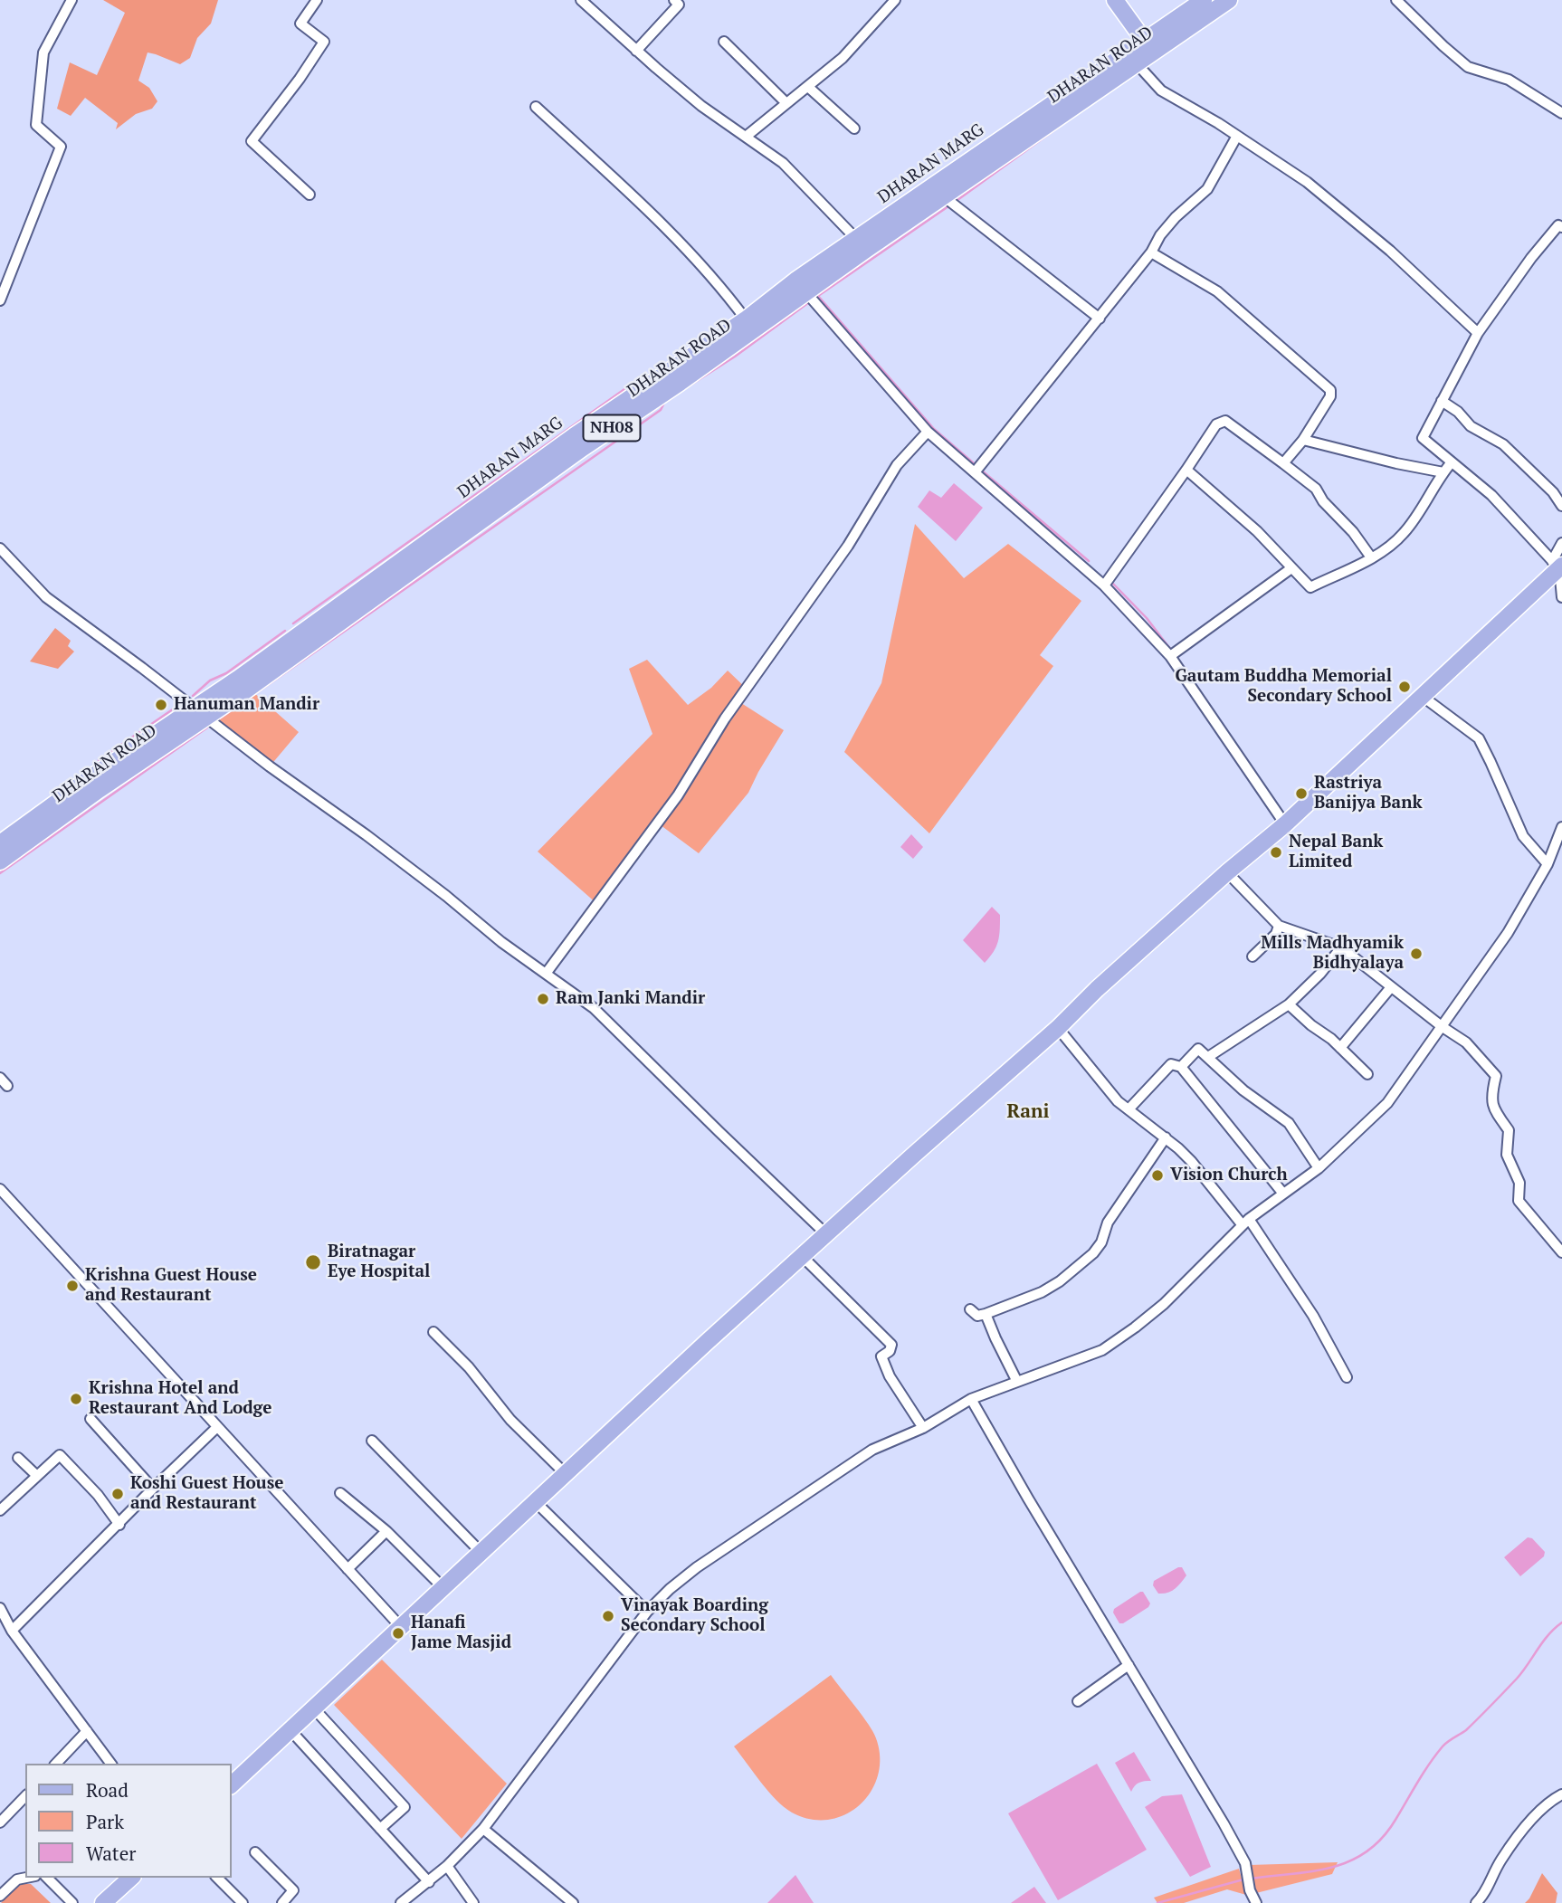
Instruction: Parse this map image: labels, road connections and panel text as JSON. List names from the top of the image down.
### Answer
{
  "streets": {
    "main road": ["DHARAN ROAD", "DHARAN MARG", "NH08"]
  },
  "crossings": [
    ["DHARAN ROAD", "DHARAN MARG"]
  ],
  "districts": ["Rani"],
  "places": [
    "Gautam Buddha Memorial Secondary School",
    "Hanuman Mandir",
    "Rastriya Banijya Bank",
    "Nepal Bank Limited",
    "Mills Madhyamik Bidhyalaya",
    "Ram Janki Mandir",
    "Vision Church",
    "Biratnagar Eye Hospital",
    "Krishna Guest House and Restaurant",
    "Krishna Hotel and Restaurant And Lodge",
    "Koshi Guest House and Restaurant",
    "Vinayak Boarding Secondary School",
    "Hanafi Jame Masjid"
  ],
  "legend": ["Road", "Park", "Water"]
}
